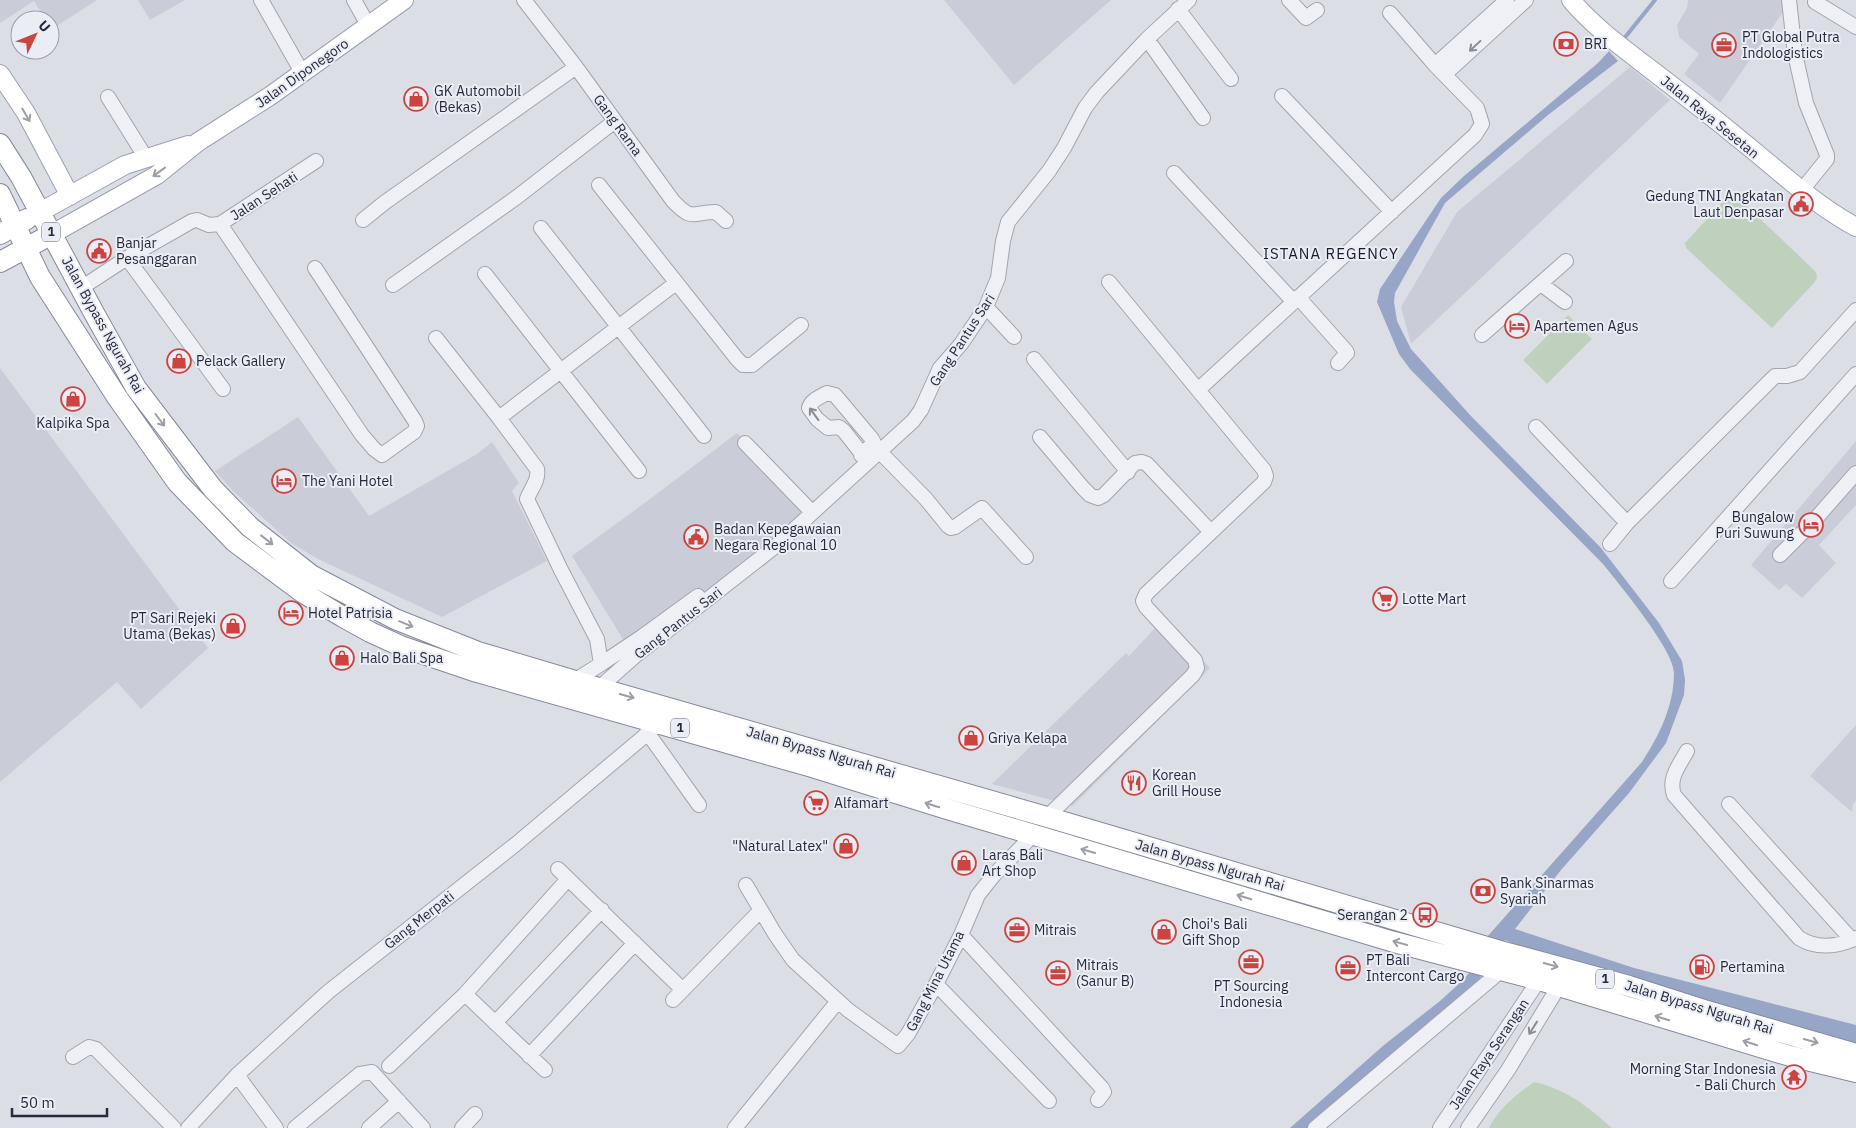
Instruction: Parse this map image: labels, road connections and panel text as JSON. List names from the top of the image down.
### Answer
{
  "streets": {
    "highway": ["1", "Jalan Bypass Ngurah Rai"],
    "main road": ["Jalan Diponegoro", "Jalan Raya Sesetan"],
    "street": [
      "Gang Rama",
      "Jalan Sehati",
      "Gang Pantus Sari",
      "Gang Merpati",
      "Gang Mina Utama",
      "Jalan Raya Serangan"
    ]
  },
  "crossings": [
    ["Jalan Diponegoro", "Jalan Bypass Ngurah Rai"],
    ["Jalan Sehati", "Jalan Bypass Ngurah Rai"],
    ["Jalan Bypass Ngurah Rai", "Gang Pantus Sari"],
    ["Jalan Bypass Ngurah Rai", "Gang Merpati"],
    ["Jalan Bypass Ngurah Rai", "Gang Mina Utama"],
    ["Jalan Bypass Ngurah Rai", "Jalan Raya Serangan"]
  ],
  "districts": ["ISTANA REGENCY"],
  "places": {
    "bank": ["BRI", "Bank Sinarmas Syariah"],
    "office": [
      "PT Global Putra Indologistics",
      "Mitrais",
      "PT Sourcing Indonesia",
      "PT Bali Intercont Cargo",
      "Mitrais (Sanur B)"
    ],
    "shop": [
      "GK Automobil (Bekas)",
      "Pelack Gallery",
      "Kalpika Spa",
      "PT Sari Rejeki Utama (Bekas)",
      "Halo Bali Spa",
      "Griya Kelapa",
      "\"Natural Latex\"",
      "Laras Bali Art Shop",
      "Choi's Bali Gift Shop"
    ],
    "public building": ["Gedung TNI Angkatan Laut Denpasar", "Banjar Pesanggaran", "Badan Kepegawaian Negara Regional 10"],
    "hotel": [
      "Apartemen Agus",
      "The Yani Hotel",
      "Bungalow Puri Suwung",
      "Hotel Patrisia"
    ],
    "supermarket": ["Lotte Mart", "Alfamart"],
    "restaurant": ["Korean Grill House"],
    "bus stop": ["Serangan 2"],
    "fuel station": ["Pertamina"],
    "temple": ["Morning Star Indonesia - Bali Church"]
  },
  "scale_bar": "50 m",
  "north": "top right"
}
